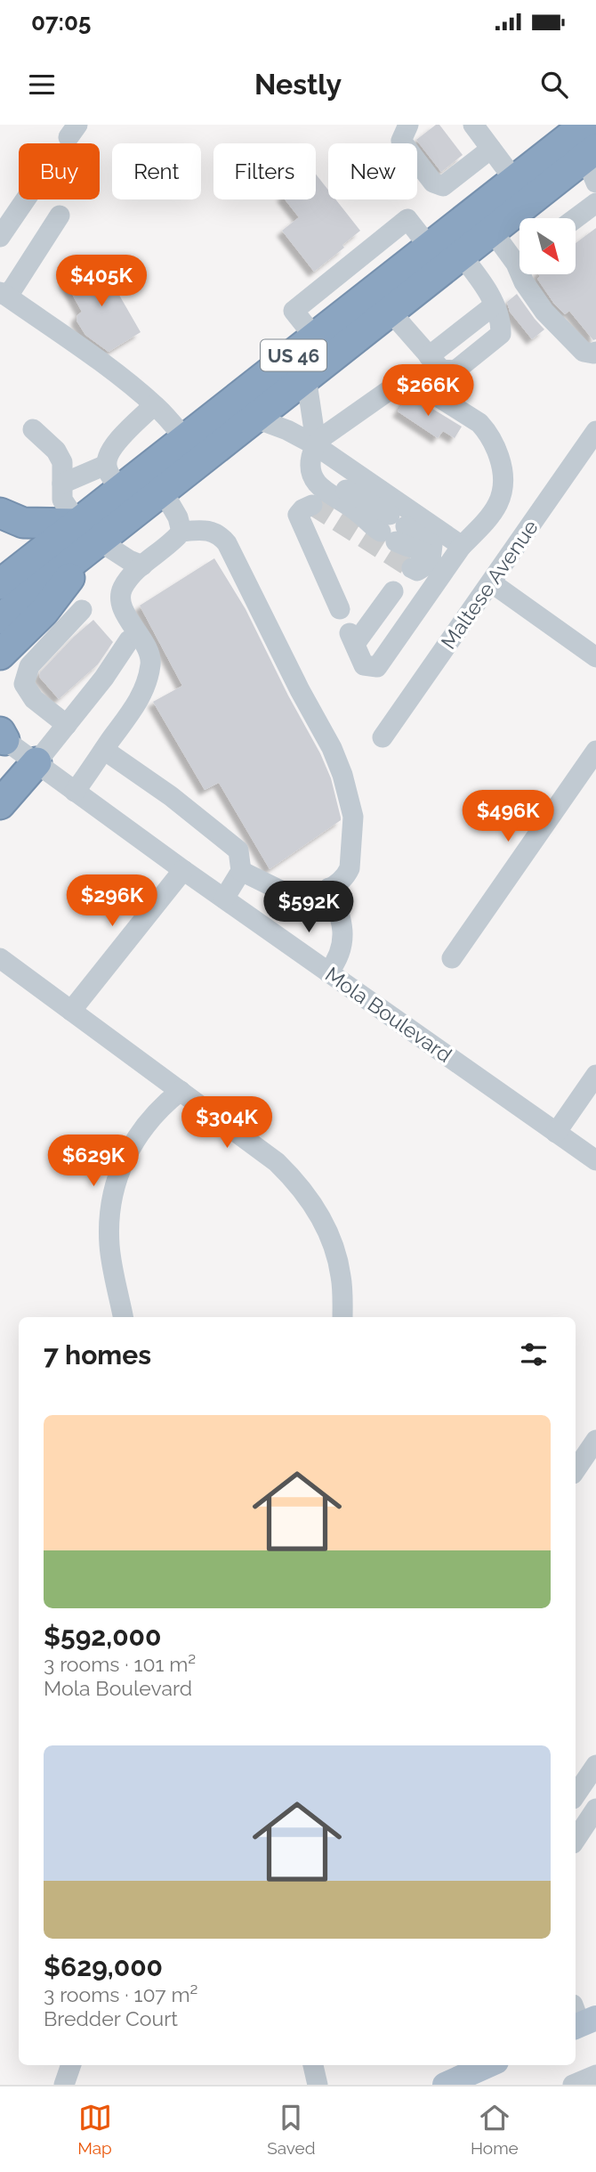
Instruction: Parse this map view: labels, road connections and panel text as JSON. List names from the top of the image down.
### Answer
{
  "streets": {
    "highway": ["US 46"],
    "street": ["Maltese Avenue", "Mola Boulevard"]
  },
  "north": "bottom right",
  "page": {
    "status": "07:05",
    "header": "Nestly",
    "chip": [
      "Buy",
      "Rent",
      "Filters",
      "New"
    ],
    "price": [
      "$405K",
      "$266K",
      "$496K",
      "$296K",
      "$592K",
      "$304K",
      "$629K"
    ],
    "heading": "7 homes",
    "list": [
      {
        "name": "$592,000",
        "note": "3 rooms · 101 m² · Mola Boulevard"
      },
      {
        "name": "$629,000",
        "note": "3 rooms · 107 m² · Bredder Court"
      }
    ],
    "tabs": ["Map", "Saved", "Home"]
  }
}
